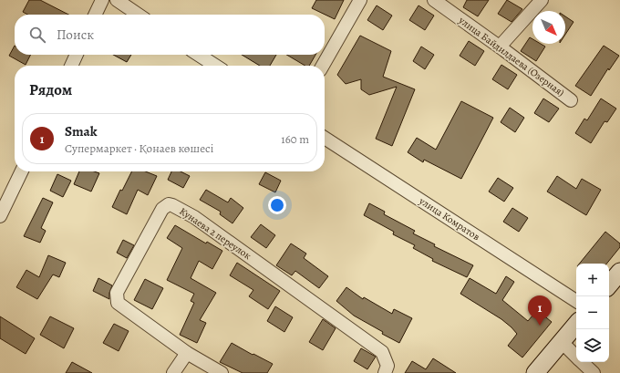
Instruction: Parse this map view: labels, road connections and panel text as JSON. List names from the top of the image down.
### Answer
{
  "streets": {
    "street": ["улица Байдилдаева (Озерная)", "улица Комратов", "Кунаева 2 переулок"]
  },
  "north": "bottom right",
  "page": {
    "search": "Поиск",
    "heading": "Рядом",
    "list": [
      {
        "mark": "1",
        "name": "Smak",
        "note": "Супермаркет · Қонаев көшесі",
        "value": "160 m"
      }
    ],
    "map_buttons": ["+", "−"],
    "pins": "1"
  }
}
